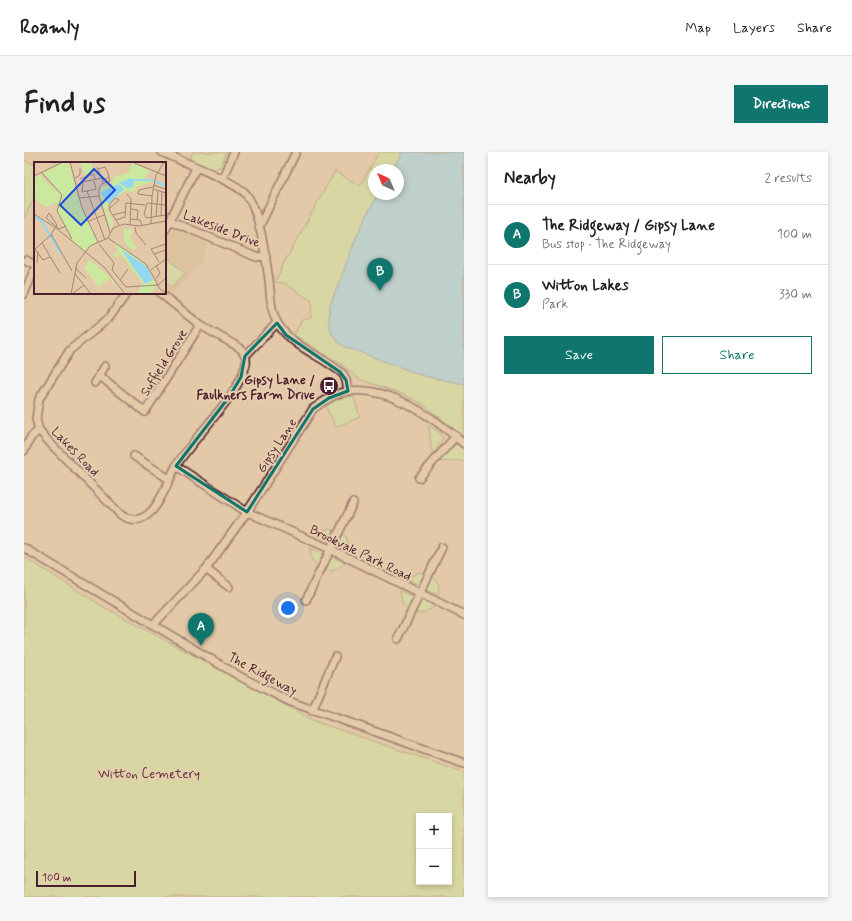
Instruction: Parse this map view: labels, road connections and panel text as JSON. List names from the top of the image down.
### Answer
{
  "streets": {
    "street": [
      "Lakeside Drive",
      "Suffield Grove",
      "Gipsy Lane",
      "Lakes Road",
      "Brookvale Park Road",
      "The Ridgeway"
    ]
  },
  "crossings": [
    ["Gipsy Lane", "Brookvale Park Road"],
    ["Gipsy Lane", "The Ridgeway"],
    ["Lakes Road", "Brookvale Park Road"]
  ],
  "parks": ["Witton Cemetery"],
  "places": {
    "bus stop": ["Gipsy Lane / Faulkners Farm Drive"]
  },
  "scale_bar": "100 m",
  "north": "top left",
  "page": {
    "header": "Roamly",
    "nav": ["Map", "Layers", "Share"],
    "buttons": [
      "Directions",
      ["Save", "Share"]
    ],
    "title": "Find us",
    "heading": ["Nearby", "2 results"],
    "list": [
      {
        "mark": "A",
        "name": "The Ridgeway / Gipsy Lane",
        "note": "Bus stop · The Ridgeway",
        "value": "100 m"
      },
      {
        "mark": "B",
        "name": "Witton Lakes",
        "note": "Park",
        "value": "330 m"
      }
    ],
    "pins": ["B", "A"],
    "map_buttons": ["+", "−"],
    "scale": "100 m"
  }
}
